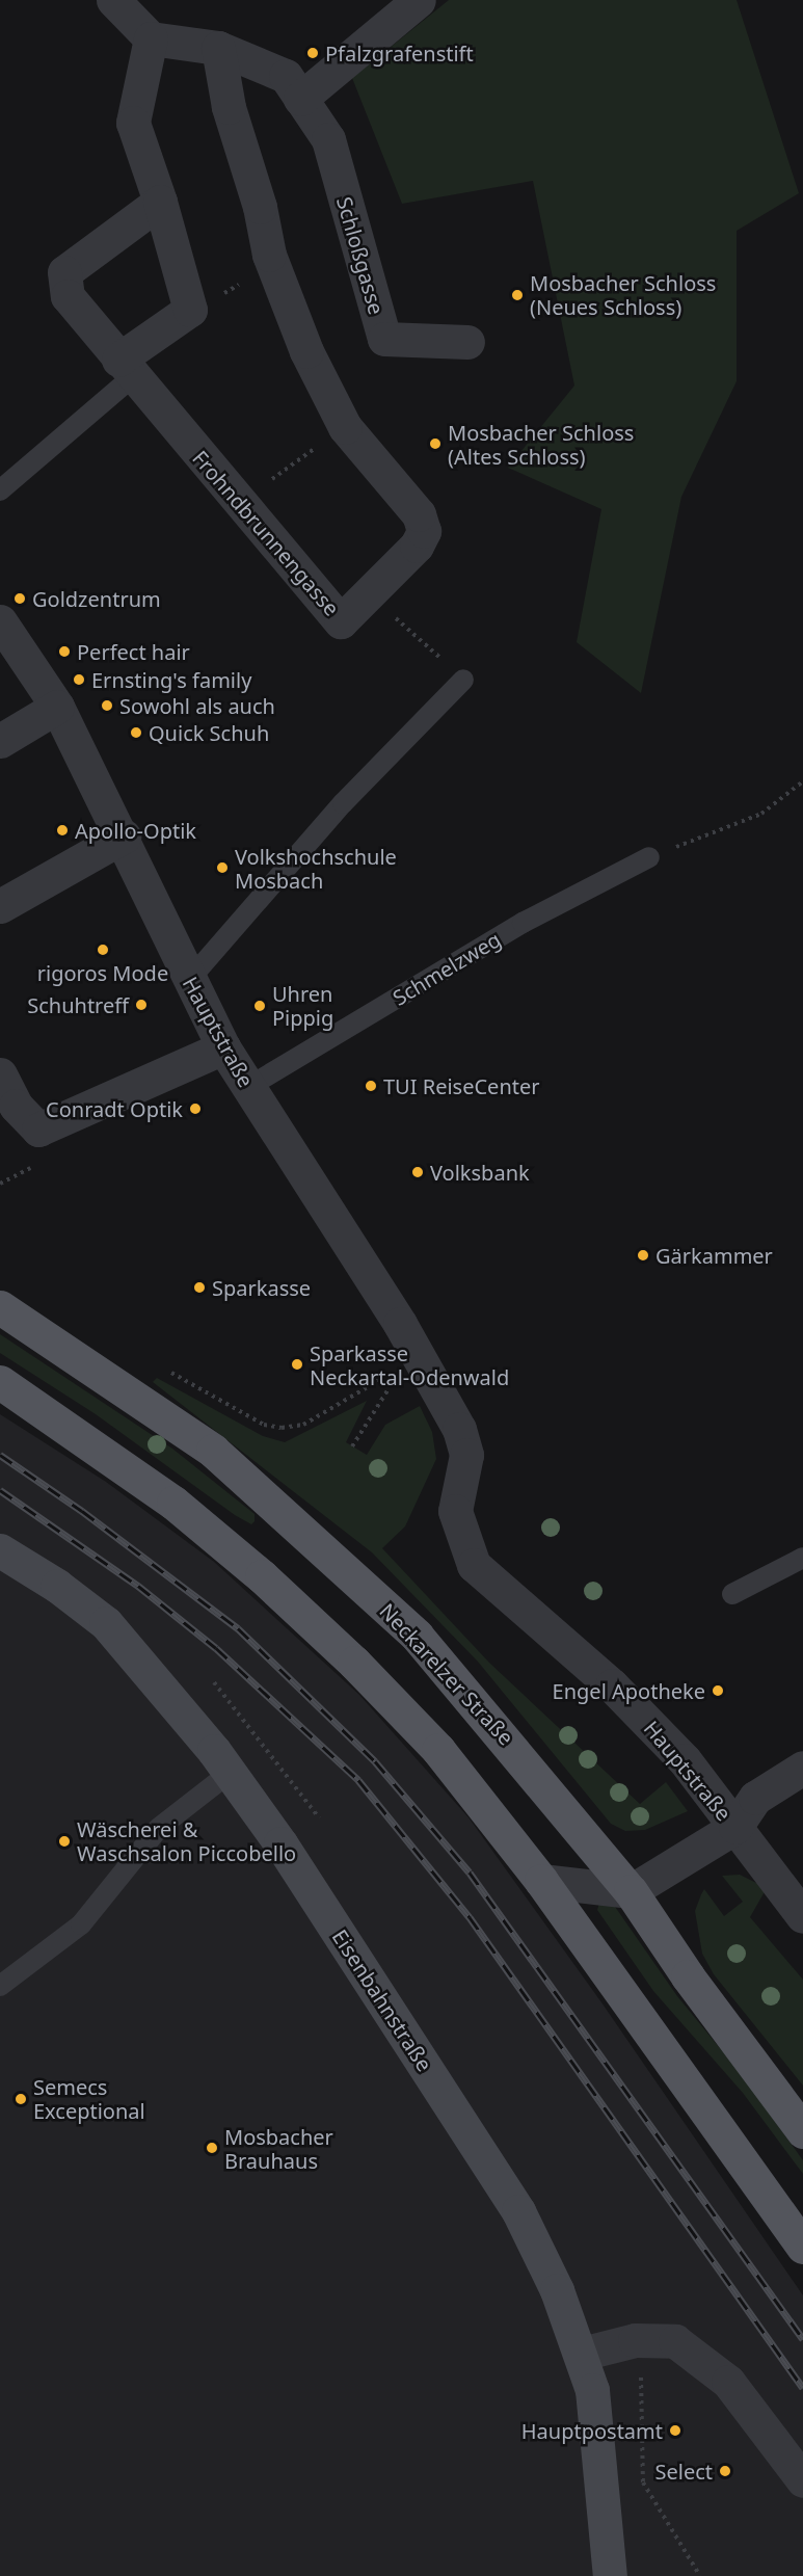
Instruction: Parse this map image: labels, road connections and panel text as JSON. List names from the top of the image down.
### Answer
{
  "streets": {
    "main road": ["Neckarelzer Straße", "Eisenbahnstraße"],
    "street": ["Schloßgasse", "Frohndbrunnengasse", "Hauptstraße"],
    "lane": ["Schmelzweg"]
  },
  "crossings": [
    ["Schloßgasse", "Frohndbrunnengasse"],
    ["Schmelzweg", "Hauptstraße"]
  ],
  "places": [
    "Pfalzgrafenstift",
    "Mosbacher Schloss (Neues Schloss)",
    "Mosbacher Schloss (Altes Schloss)",
    "Goldzentrum",
    "Perfect hair",
    "Ernsting's family",
    "Sowohl als auch",
    "Quick Schuh",
    "Apollo-Optik",
    "Volkshochschule Mosbach",
    "rigoros Mode",
    "Schuhtreff",
    "Uhren Pippig",
    "TUI ReiseCenter",
    "Conradt Optik",
    "Volksbank",
    "Gärkammer",
    "Sparkasse",
    "Sparkasse Neckartal-Odenwald",
    "Engel Apotheke",
    "Wäscherei & Waschsalon Piccobello",
    "Semecs Exceptional",
    "Mosbacher Brauhaus",
    "Hauptpostamt",
    "Select"
  ]
}
